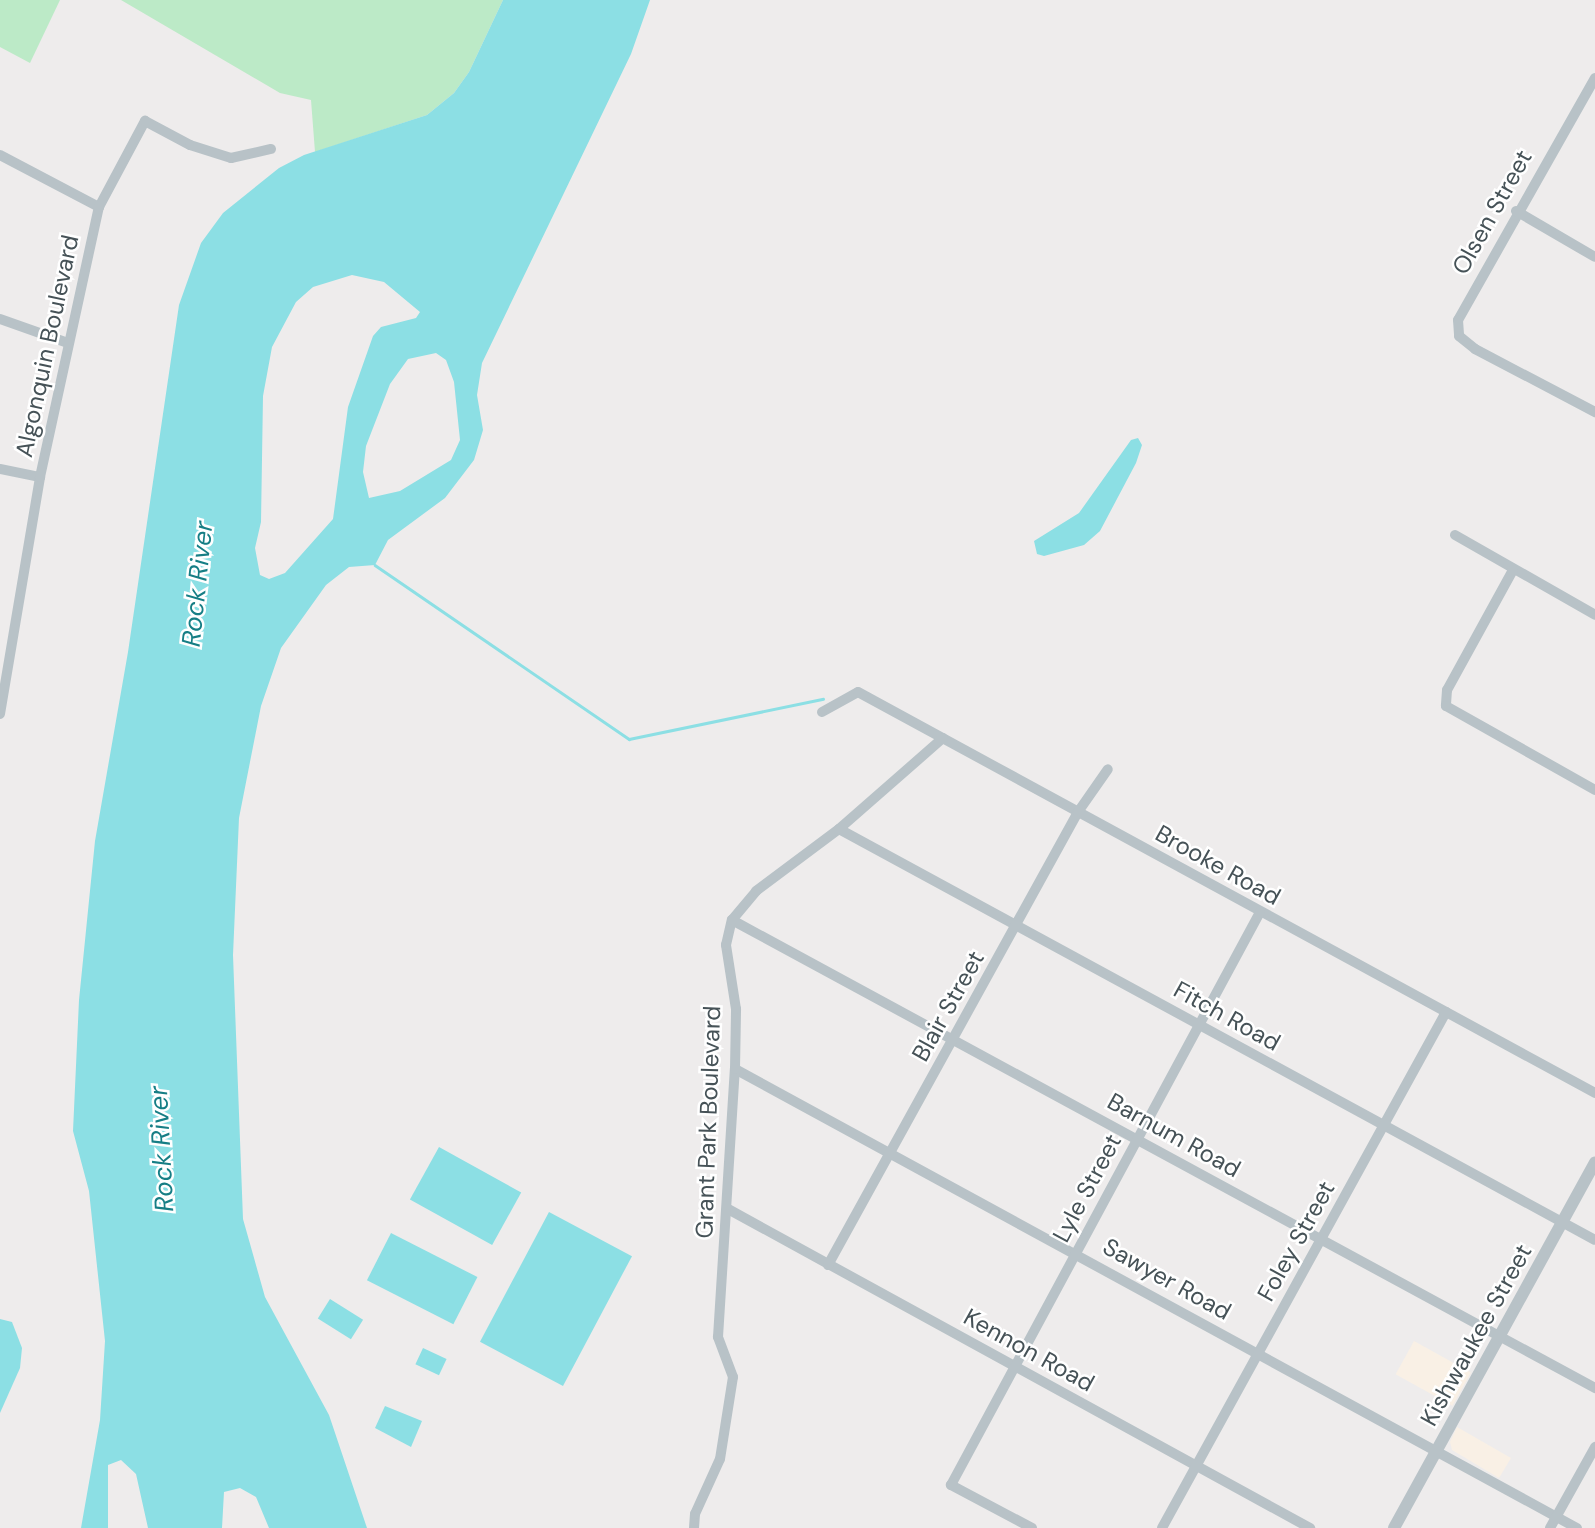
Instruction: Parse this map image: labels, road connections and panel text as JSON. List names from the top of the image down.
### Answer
{
  "streets": {
    "street": [
      "Olsen Street",
      "Algonquin Boulevard",
      "Brooke Road",
      "Blair Street",
      "Fitch Road",
      "Grant Park Boulevard",
      "Barnum Road",
      "Lyle Street",
      "Foley Street",
      "Sawyer Road",
      "Kishwaukee Street",
      "Kennon Road"
    ]
  },
  "crossings": [
    ["Brooke Road", "Blair Street"],
    ["Brooke Road", "Lyle Street"],
    ["Brooke Road", "Foley Street"],
    ["Blair Street", "Fitch Road"],
    ["Blair Street", "Barnum Road"],
    ["Blair Street", "Sawyer Road"],
    ["Blair Street", "Kennon Road"],
    ["Fitch Road", "Lyle Street"],
    ["Fitch Road", "Foley Street"],
    ["Fitch Road", "Kishwaukee Street"],
    ["Grant Park Boulevard", "Barnum Road"],
    ["Grant Park Boulevard", "Sawyer Road"],
    ["Grant Park Boulevard", "Kennon Road"],
    ["Barnum Road", "Lyle Street"],
    ["Barnum Road", "Foley Street"],
    ["Barnum Road", "Kishwaukee Street"],
    ["Lyle Street", "Sawyer Road"],
    ["Lyle Street", "Kennon Road"],
    ["Foley Street", "Sawyer Road"],
    ["Foley Street", "Kennon Road"],
    ["Sawyer Road", "Kishwaukee Street"]
  ],
  "water": ["Rock River"]
}
